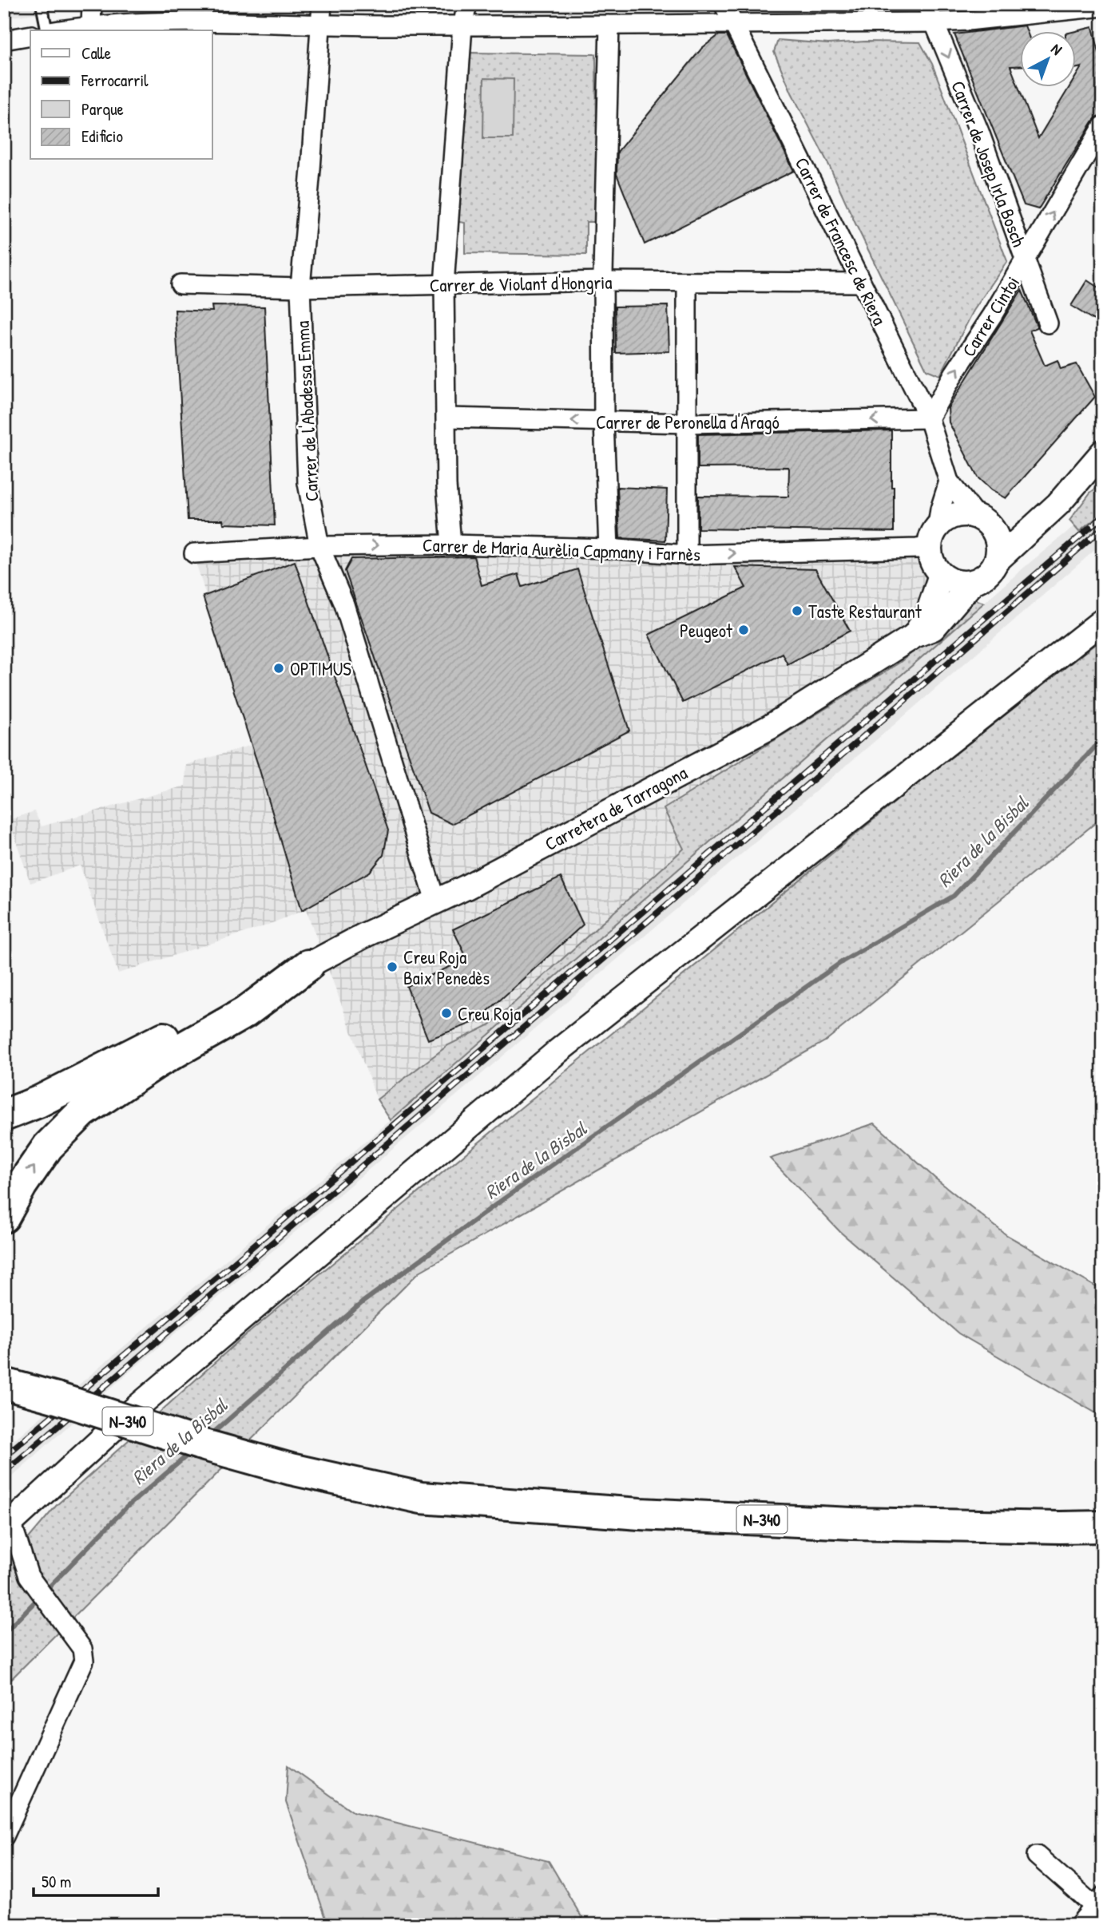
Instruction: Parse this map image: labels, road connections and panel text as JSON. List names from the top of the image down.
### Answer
{
  "streets": {
    "highway": ["N-340"],
    "street": [
      "Carrer de Josep Irla Bosch",
      "Carrer de Francesc de Riera",
      "Carrer de Violant d'Hongria",
      "Carrer Cintoi",
      "Carrer de l'Abadessa Emma",
      "Carrer de Peronella d'Aragó",
      "Carrer de Maria Aurèlia Capmany i Farnès",
      "Carretera de Tarragona"
    ]
  },
  "crossings": [
    ["Carrer de Josep Irla Bosch", "Carrer Cintoi"],
    ["Carrer de Francesc de Riera", "Carrer de Violant d'Hongria"],
    ["Carrer de Francesc de Riera", "Carrer Cintoi"],
    ["Carrer de Francesc de Riera", "Carrer de Peronella d'Aragó"],
    ["Carrer de Francesc de Riera", "Carrer de Maria Aurèlia Capmany i Farnès"],
    ["Carrer de Francesc de Riera", "Carretera de Tarragona"],
    ["Carrer de Violant d'Hongria", "Carrer de l'Abadessa Emma"],
    ["Carrer Cintoi", "Carrer de Peronella d'Aragó"],
    ["Carrer de l'Abadessa Emma", "Carrer de Maria Aurèlia Capmany i Farnès"],
    ["Carrer de l'Abadessa Emma", "Carretera de Tarragona"],
    ["Carrer de Maria Aurèlia Capmany i Farnès", "Carretera de Tarragona"]
  ],
  "one_way": [
    "Carrer de Josep Irla Bosch",
    "Carrer Cintoi",
    "Carrer de Peronella d'Aragó",
    "Carrer de Maria Aurèlia Capmany i Farnès"
  ],
  "water": ["Riera de la Bisbal"],
  "places": [
    "Taste Restaurant",
    "Peugeot",
    "OPTIMUS",
    "Creu Roja Baix Penedès",
    "Creu Roja"
  ],
  "legend": [
    "Calle",
    "Ferrocarril",
    "Parque",
    "Edificio"
  ],
  "scale_bar": "50 m",
  "north": "top right"
}
